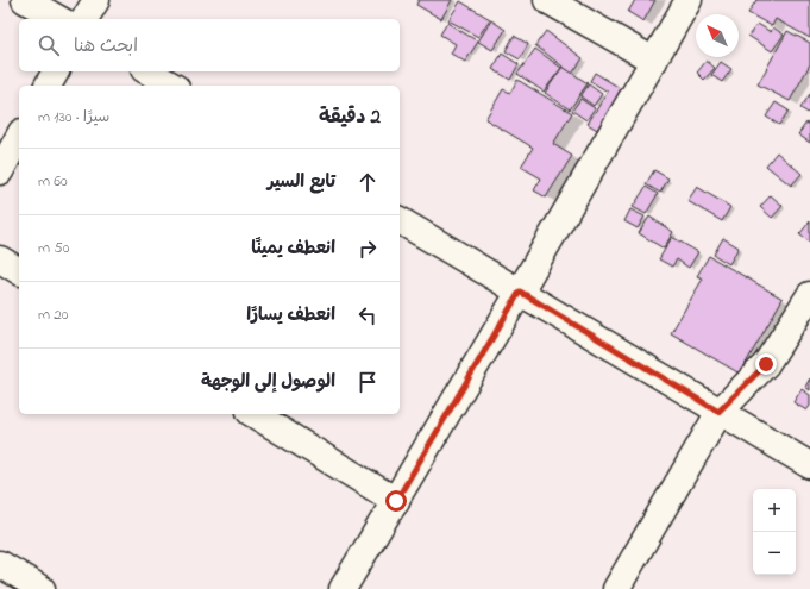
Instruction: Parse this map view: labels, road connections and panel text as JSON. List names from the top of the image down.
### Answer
{
  "north": "top left",
  "page": {
    "search": "ابحث هنا",
    "heading": ["2 دقيقة", "سيرًا · 130 m"],
    "list": [
      ["تابع السير", "60 m"],
      ["انعطف يمينًا", "50 m"],
      ["انعطف يسارًا", "20 m"],
      "الوصول إلى الوجهة"
    ],
    "map_buttons": ["+", "−"]
  }
}
